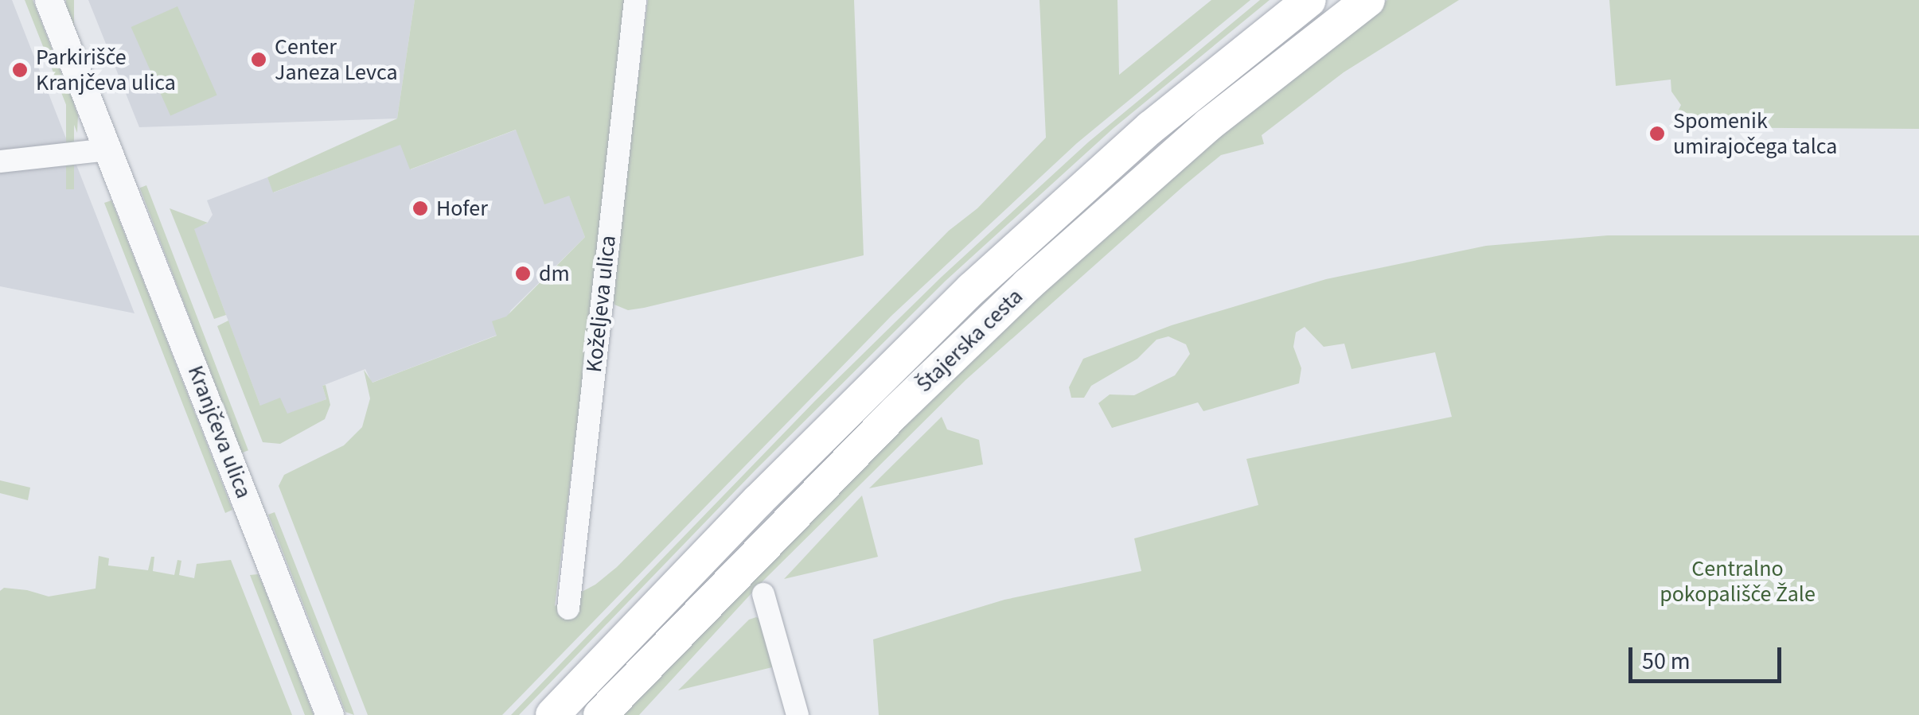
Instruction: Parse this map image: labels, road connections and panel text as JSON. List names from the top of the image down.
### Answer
{
  "streets": {
    "main road": ["Štajerska cesta"],
    "street": ["Koželjeva ulica", "Kranjčeva ulica"]
  },
  "parks": ["Centralno pokopališče Žale"],
  "places": [
    "Center Janeza Levca",
    "Parkirišče Kranjčeva ulica",
    "Spomenik umirajočega talca",
    "Hofer",
    "dm"
  ],
  "scale_bar": "50 m"
}
